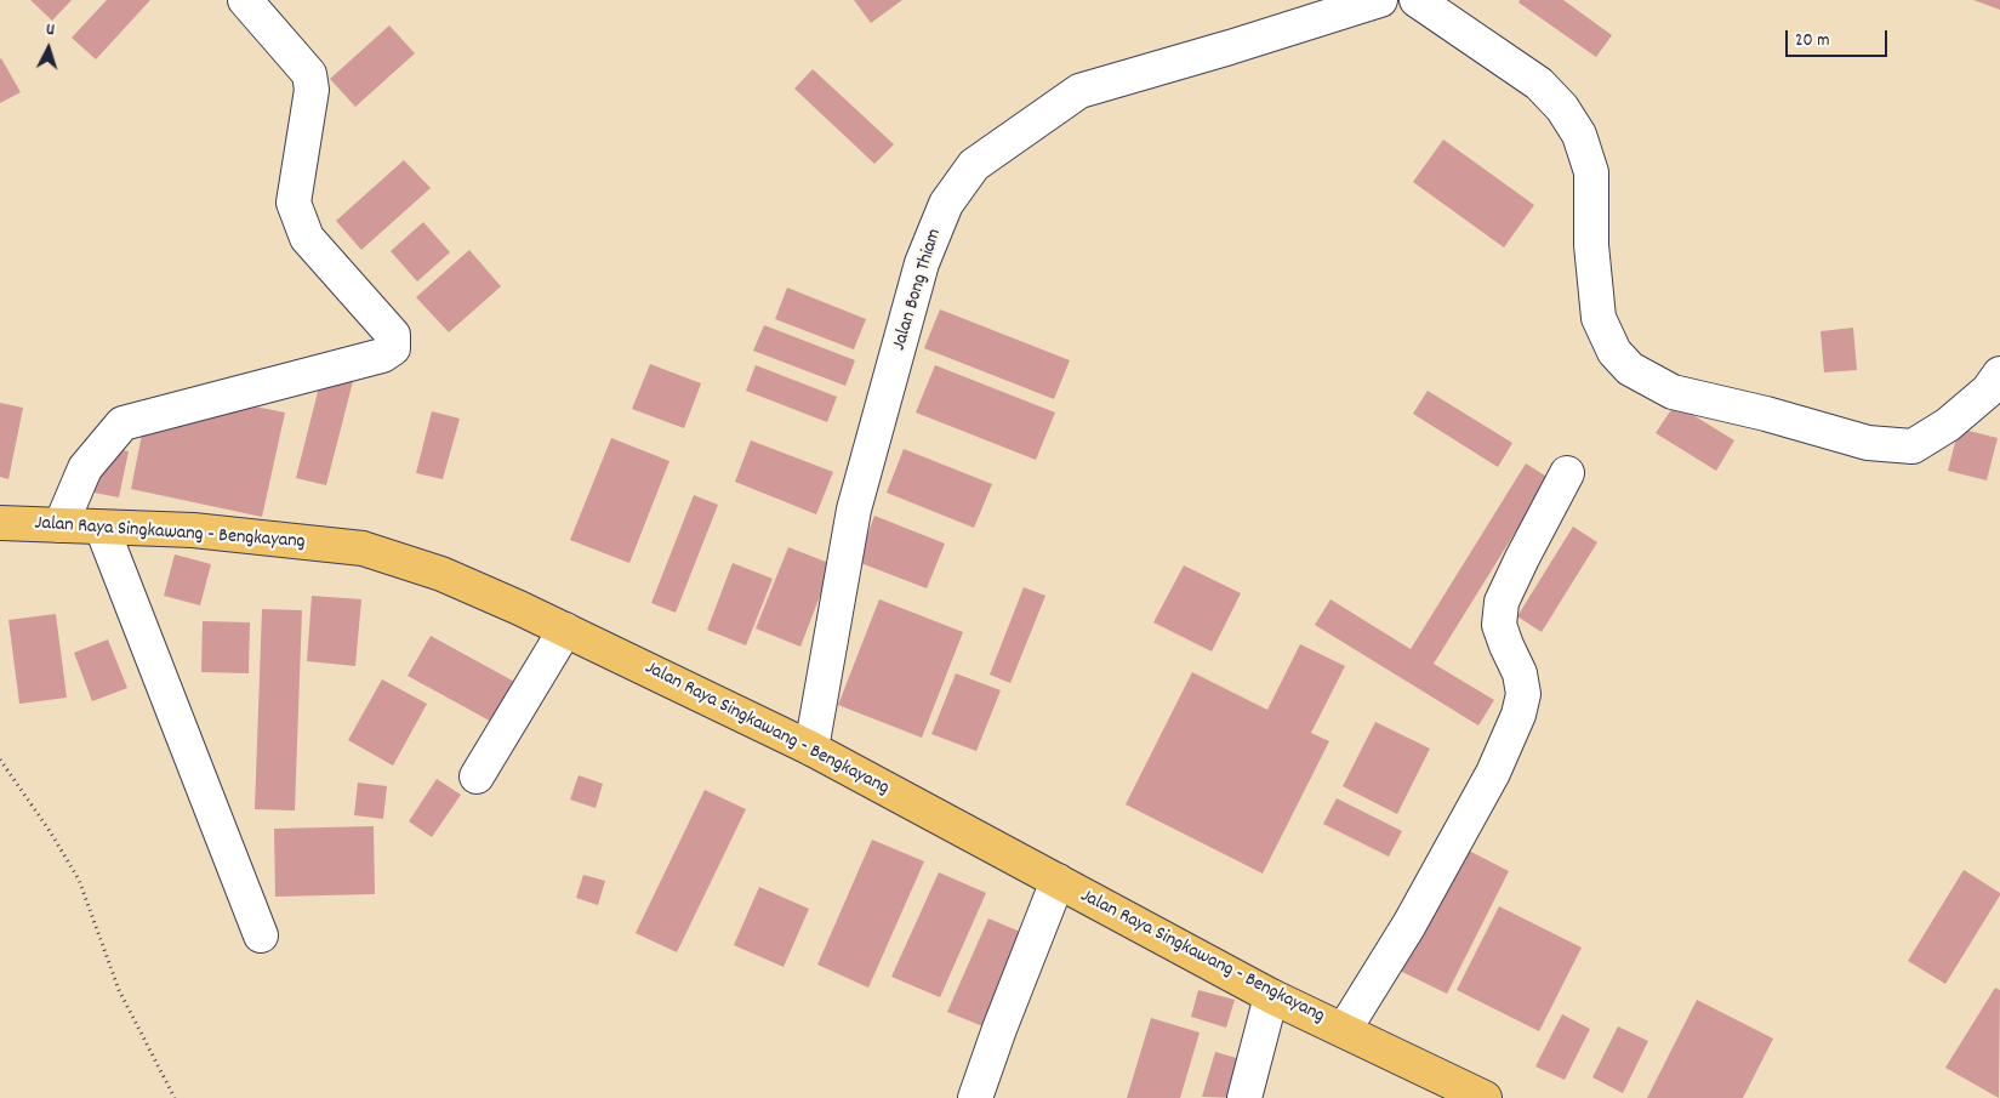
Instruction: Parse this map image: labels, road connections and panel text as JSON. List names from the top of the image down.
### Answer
{
  "streets": {
    "main road": ["Jalan Raya Singkawang - Bengkayang"],
    "street": ["Jalan Bong Thiam"]
  },
  "crossings": [
    ["Jalan Bong Thiam", "Jalan Raya Singkawang - Bengkayang"]
  ],
  "scale_bar": "20 m",
  "north": "top"
}
